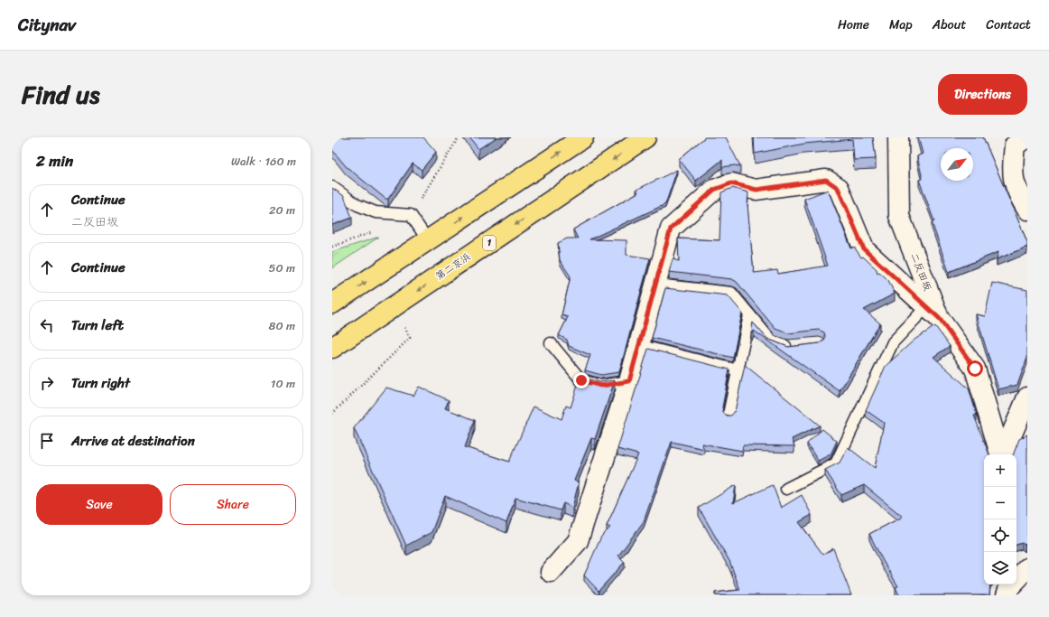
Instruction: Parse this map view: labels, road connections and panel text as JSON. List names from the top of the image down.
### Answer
{
  "streets": {
    "highway": ["1", "第二京浜"],
    "street": ["二反田坂"]
  },
  "north": "top right",
  "page": {
    "header": "Citynav",
    "nav": [
      "Home",
      "Map",
      "About",
      "Contact"
    ],
    "title": "Find us",
    "buttons": [
      "Directions",
      ["Save", "Share"]
    ],
    "heading": ["2 min", "Walk · 160 m"],
    "list": [
      ["Continue", "二反田坂", "20 m"],
      ["Continue", "50 m"],
      ["Turn left", "80 m"],
      ["Turn right", "10 m"],
      "Arrive at destination"
    ],
    "map_buttons": ["+", "−"]
  }
}
